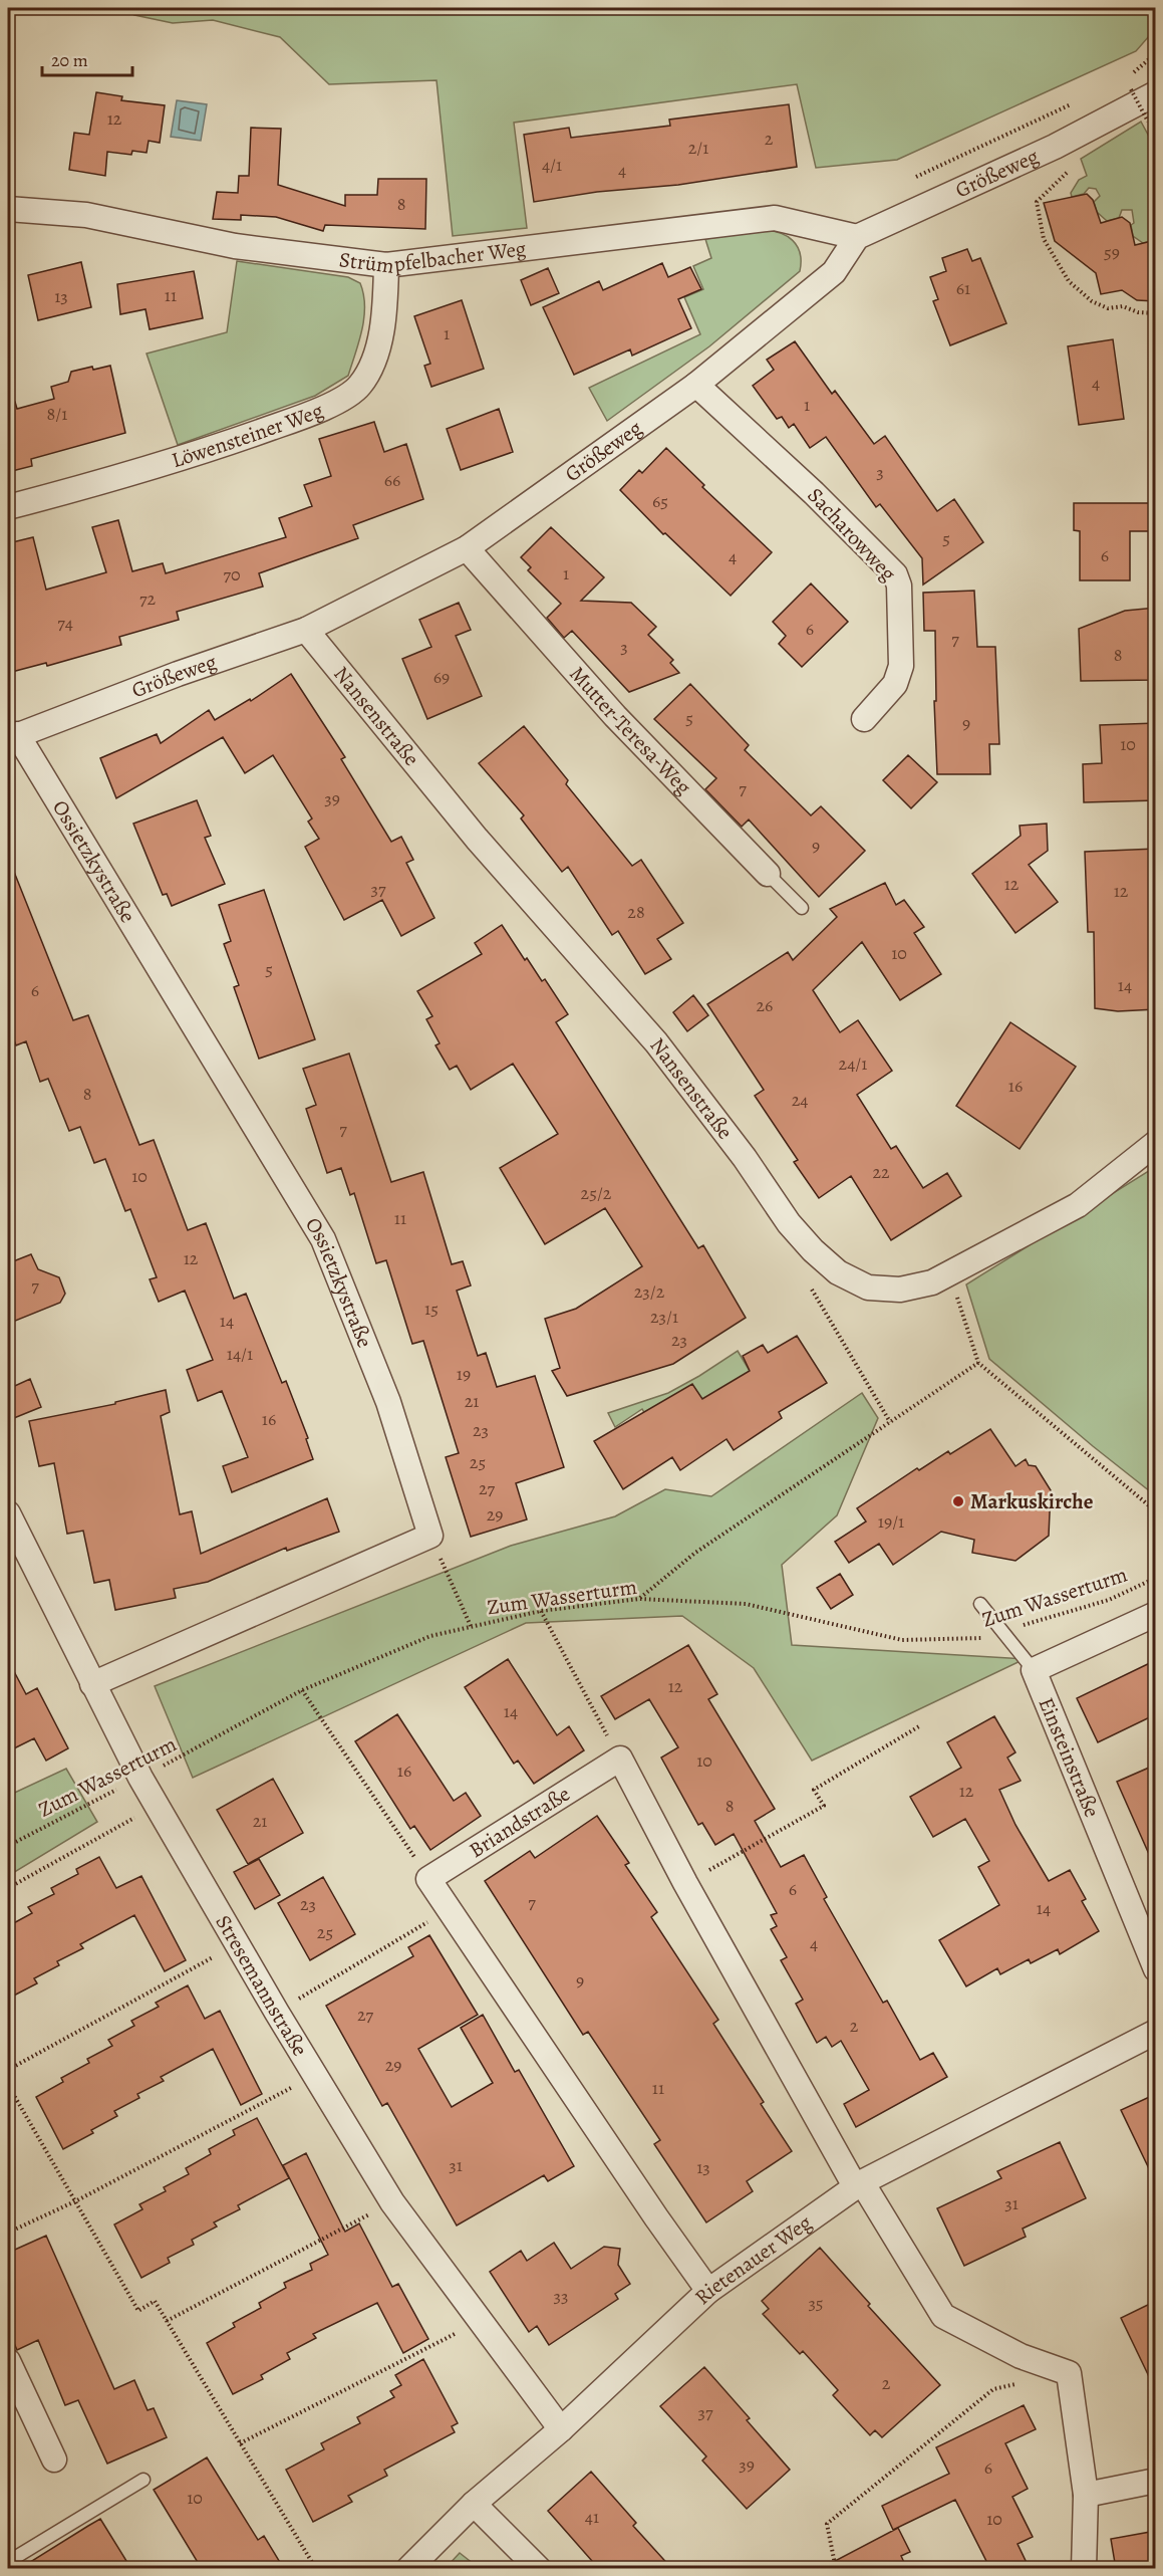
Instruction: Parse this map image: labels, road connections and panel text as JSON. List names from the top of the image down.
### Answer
{
  "streets": {
    "street": [
      "Größeweg",
      "Strümpfelbacher Weg",
      "Löwensteiner Weg",
      "Sacharowweg",
      "Nansenstraße",
      "Mutter-Teresa-Weg",
      "Ossietzkystraße",
      "Einsteinstraße",
      "Briandstraße",
      "Stresemannstraße",
      "Rietenauer Weg"
    ],
    "path": ["Zum Wasserturm"]
  },
  "crossings": [
    ["Größeweg", "Strümpfelbacher Weg"],
    ["Größeweg", "Sacharowweg"],
    ["Größeweg", "Nansenstraße"],
    ["Größeweg", "Mutter-Teresa-Weg"],
    ["Größeweg", "Ossietzkystraße"],
    ["Strümpfelbacher Weg", "Löwensteiner Weg"],
    ["Zum Wasserturm", "Stresemannstraße"],
    ["Stresemannstraße", "Rietenauer Weg"]
  ],
  "places": ["Markuskirche"],
  "house_numbers": [
    "12",
    "2",
    "2/1",
    "4/1",
    "4",
    "8",
    "59",
    "61",
    "11",
    "13",
    "1",
    "4",
    "1",
    "8/1",
    "3",
    "66",
    "65",
    "5",
    "6",
    "4",
    "1",
    "70",
    "72",
    "74",
    "6",
    "7",
    "3",
    "8",
    "69",
    "5",
    "9",
    "10",
    "7",
    "39",
    "9",
    "12",
    "37",
    "12",
    "28",
    "10",
    "5",
    "14",
    "6",
    "26",
    "24/1",
    "16",
    "8",
    "24",
    "7",
    "22",
    "10",
    "25/2",
    "11",
    "12",
    "7",
    "23/2",
    "15",
    "23/1",
    "14",
    "23",
    "14/1",
    "19",
    "21",
    "16",
    "23",
    "25",
    "27",
    "29",
    "19/1",
    "12",
    "14",
    "10",
    "16",
    "12",
    "8",
    "21",
    "6",
    "7",
    "23",
    "14",
    "25",
    "4",
    "9",
    "27",
    "2",
    "29",
    "11",
    "31",
    "13",
    "31",
    "33",
    "35",
    "2",
    "37",
    "39",
    "6",
    "10",
    "41",
    "10"
  ],
  "scale_bar": "20 m"
}
